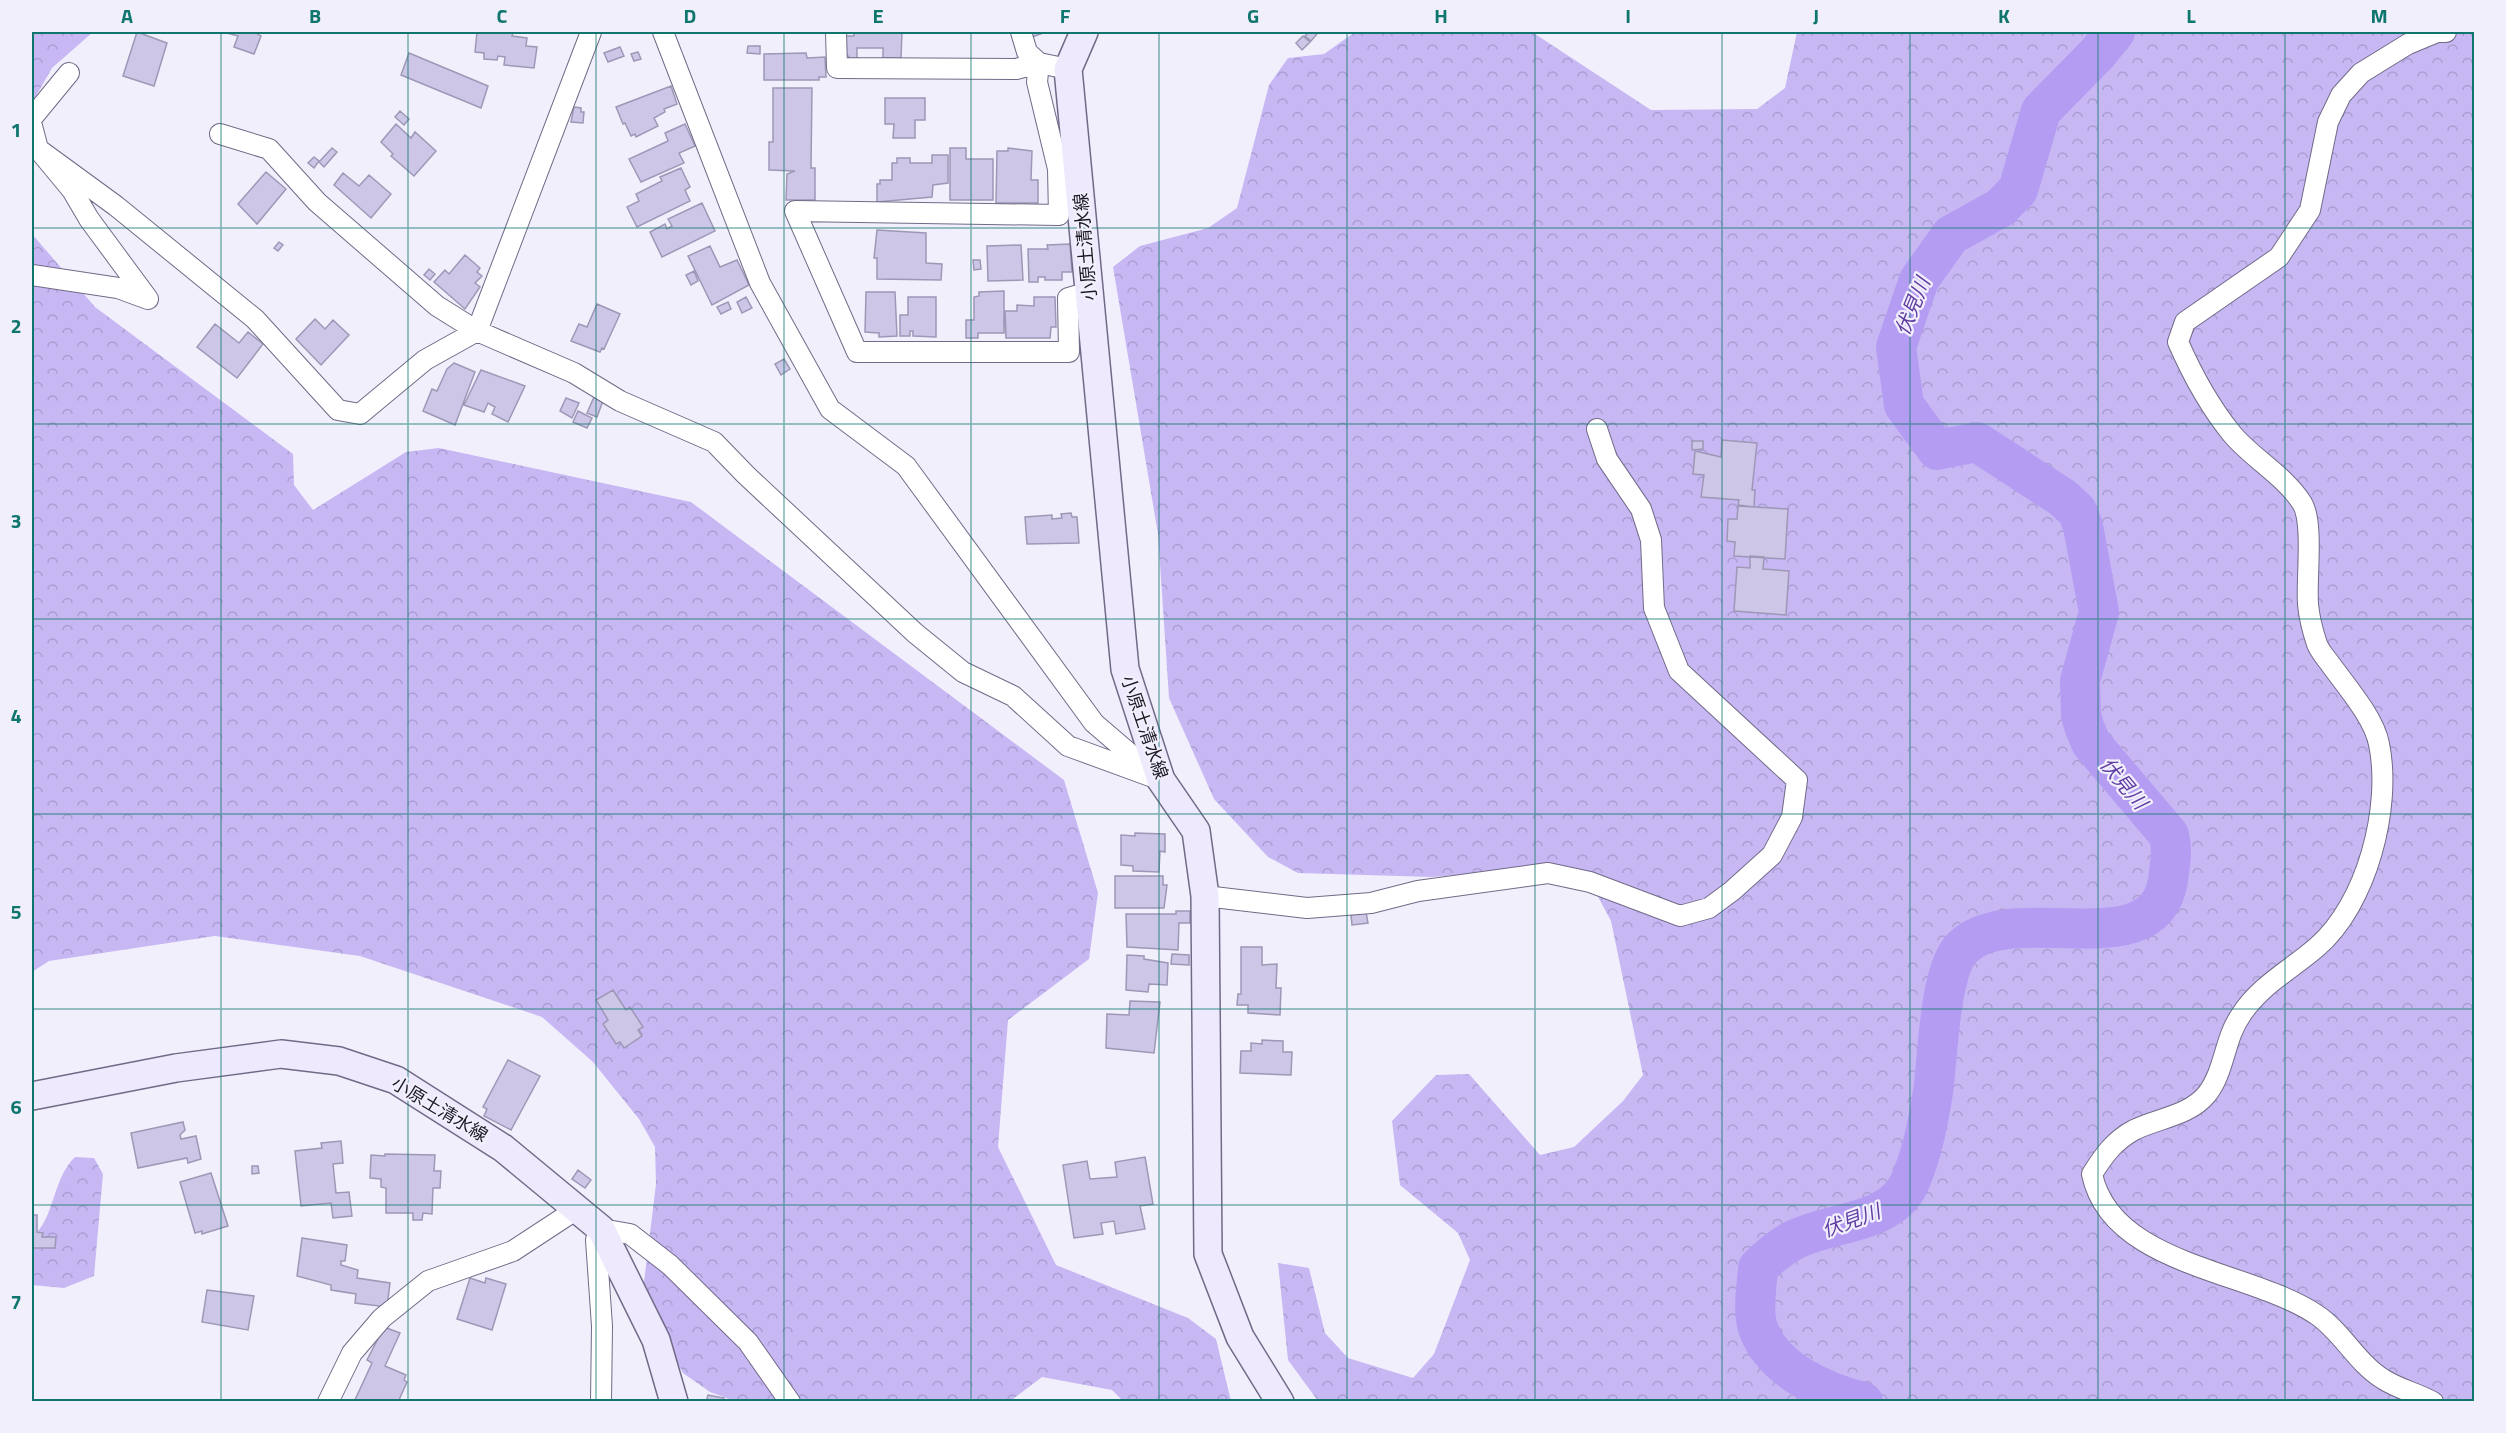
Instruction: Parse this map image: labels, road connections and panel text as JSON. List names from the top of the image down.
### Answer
{
  "streets": {
    "main road": ["小原土清水線"]
  },
  "water": ["伏見川"],
  "grid": {
    "columns": [
      "A",
      "B",
      "C",
      "D",
      "E",
      "F",
      "G",
      "H",
      "I",
      "J",
      "K",
      "L",
      "M"
    ],
    "rows": [
      "1",
      "2",
      "3",
      "4",
      "5",
      "6",
      "7"
    ]
  }
}
